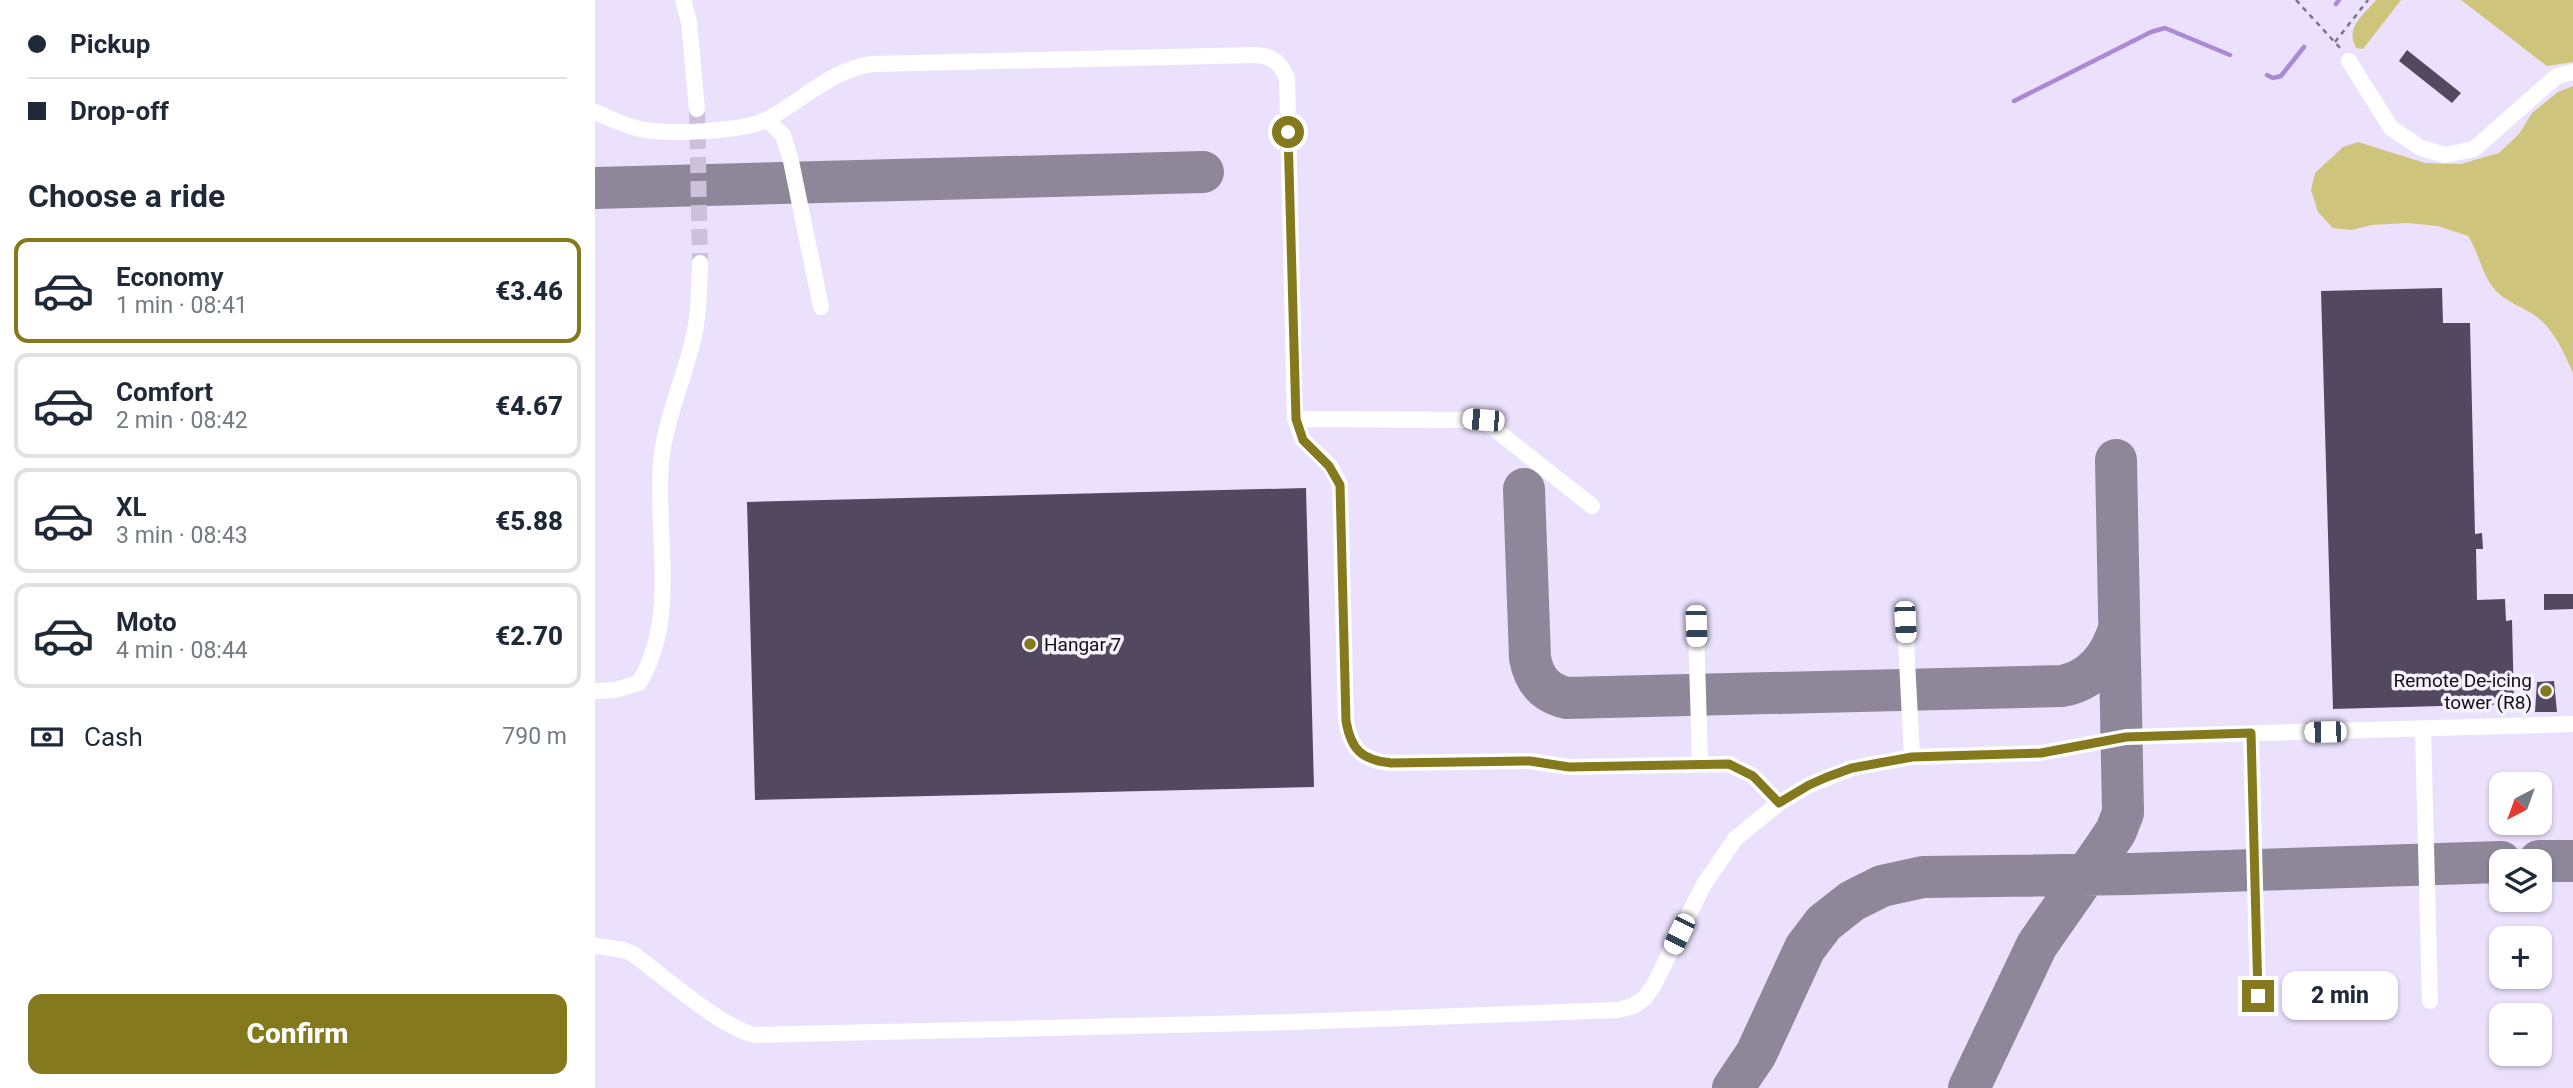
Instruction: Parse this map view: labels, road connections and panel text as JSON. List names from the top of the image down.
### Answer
{
  "places": ["Hangar 7", "Remote De-icing tower (R8)"],
  "north": "bottom left",
  "page": {
    "banner": ["Pickup", "Drop-off"],
    "heading": "Choose a ride",
    "list": [
      {
        "name": "Economy",
        "note": "1 min · 08:41",
        "value": "€3.46"
      },
      {
        "name": "Comfort",
        "note": "2 min · 08:42",
        "value": "€4.67"
      },
      {
        "name": "XL",
        "note": "3 min · 08:43",
        "value": "€5.88"
      },
      {
        "name": "Moto",
        "note": "4 min · 08:44",
        "value": "€2.70"
      }
    ],
    "pay": ["Cash", "790 m"],
    "map_buttons": ["+", "−"],
    "bubble": "2 min",
    "buttons": "Confirm"
  }
}
